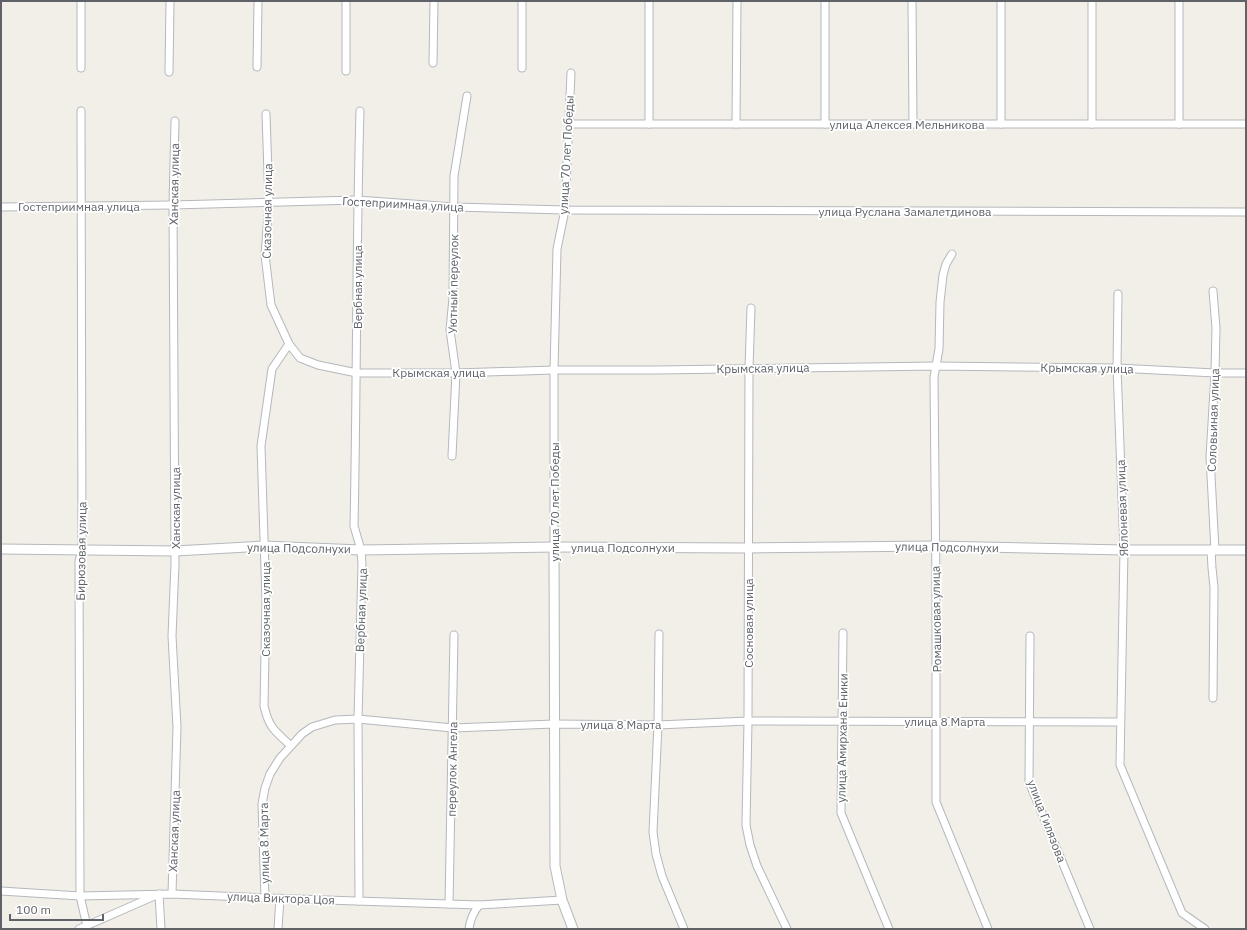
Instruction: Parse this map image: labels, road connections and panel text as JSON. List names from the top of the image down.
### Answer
{
  "streets": {
    "street": [
      "улица Алексея Мельникова",
      "улица 70 лет Победы",
      "Ханская улица",
      "Гостеприимная улица",
      "Сказочная улица",
      "улица Руслана Замалетдинова",
      "Уютный переулок",
      "Вербная улица",
      "Крымская улица",
      "Соловьиная улица",
      "Яблоневая улица",
      "улица Подсолнухи",
      "Бирюзовая улица",
      "Ромашковая улица",
      "Сосновая улица",
      "улица 8 Марта",
      "улица Амирхана Еники",
      "переулок Ангела",
      "улица Гилязова",
      "улица Виктора Цоя"
    ]
  },
  "crossings": [
    ["улица Алексея Мельникова", "улица 70 лет Победы"],
    ["улица 70 лет Победы", "Гостеприимная улица"],
    ["улица 70 лет Победы", "улица Руслана Замалетдинова"],
    ["улица 70 лет Победы", "Крымская улица"],
    ["улица 70 лет Победы", "улица Подсолнухи"],
    ["улица 70 лет Победы", "улица 8 Марта"],
    ["улица 70 лет Победы", "улица Виктора Цоя"],
    ["Ханская улица", "Гостеприимная улица"],
    ["Ханская улица", "улица Подсолнухи"],
    ["Ханская улица", "улица Виктора Цоя"],
    ["Гостеприимная улица", "Сказочная улица"],
    ["Гостеприимная улица", "улица Руслана Замалетдинова"],
    ["Гостеприимная улица", "Уютный переулок"],
    ["Гостеприимная улица", "Вербная улица"],
    ["Гостеприимная улица", "Бирюзовая улица"],
    ["Сказочная улица", "Крымская улица"],
    ["Сказочная улица", "улица Подсолнухи"],
    ["Сказочная улица", "улица 8 Марта"],
    ["Уютный переулок", "Крымская улица"],
    ["Вербная улица", "Крымская улица"],
    ["Вербная улица", "улица Подсолнухи"],
    ["Вербная улица", "улица 8 Марта"],
    ["Вербная улица", "улица Виктора Цоя"],
    ["Крымская улица", "Соловьиная улица"],
    ["Крымская улица", "Яблоневая улица"],
    ["Крымская улица", "Ромашковая улица"],
    ["Крымская улица", "Сосновая улица"],
    ["Соловьиная улица", "улица Подсолнухи"],
    ["Яблоневая улица", "улица Подсолнухи"],
    ["Яблоневая улица", "улица 8 Марта"],
    ["улица Подсолнухи", "Бирюзовая улица"],
    ["улица Подсолнухи", "Ромашковая улица"],
    ["улица Подсолнухи", "Сосновая улица"],
    ["Бирюзовая улица", "улица Виктора Цоя"],
    ["Ромашковая улица", "улица 8 Марта"],
    ["Сосновая улица", "улица 8 Марта"],
    ["улица 8 Марта", "улица Амирхана Еники"],
    ["улица 8 Марта", "переулок Ангела"],
    ["улица 8 Марта", "улица Гилязова"],
    ["улица 8 Марта", "улица Виктора Цоя"],
    ["переулок Ангела", "улица Виктора Цоя"]
  ],
  "scale_bar": "100 m"
}
